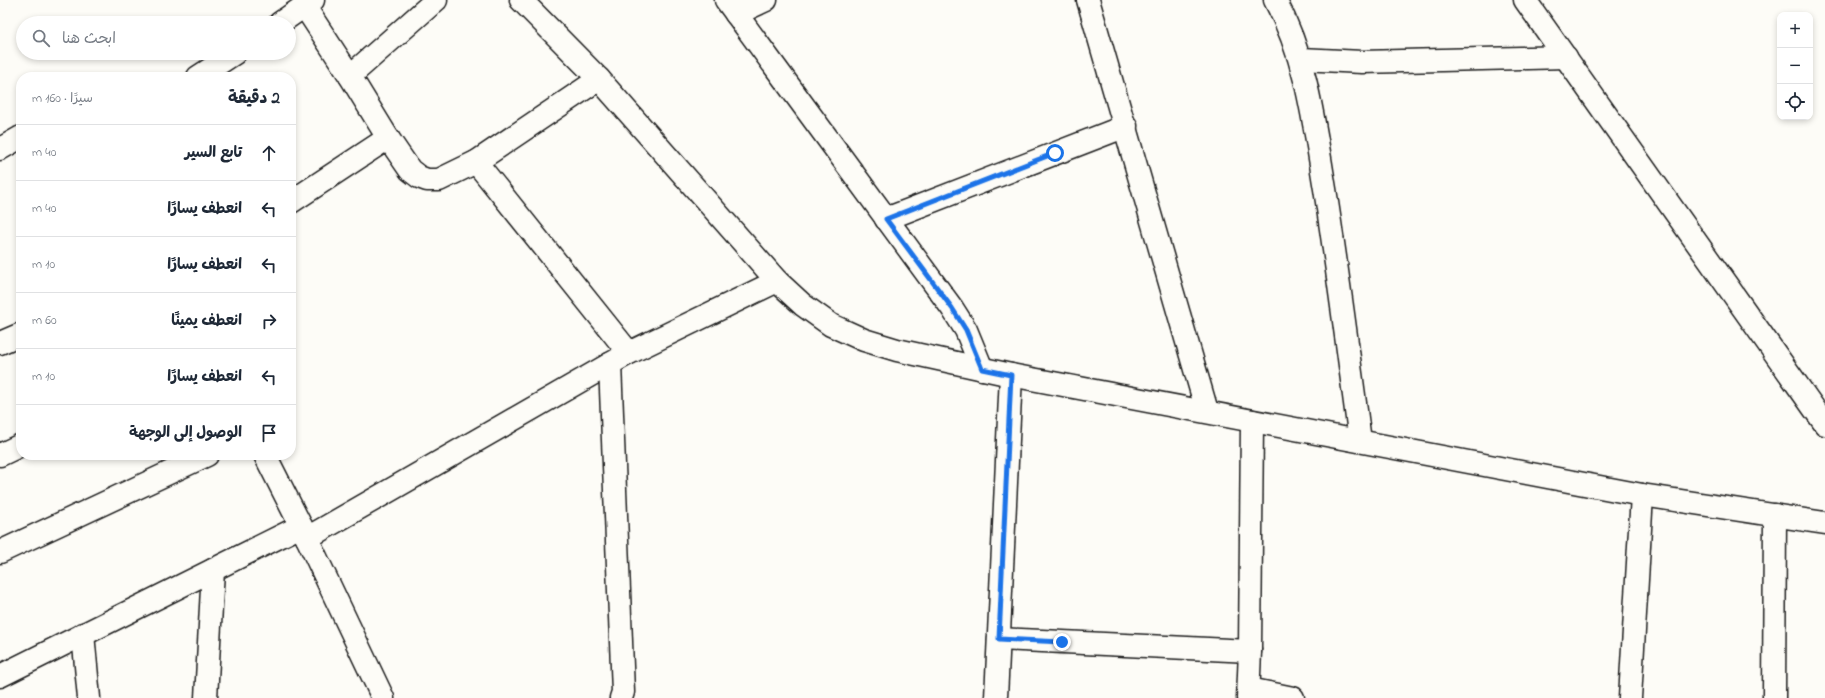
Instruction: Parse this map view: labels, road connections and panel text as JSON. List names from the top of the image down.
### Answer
{
  "page": {
    "map_buttons": ["+", "−"],
    "search": "ابحث هنا",
    "heading": ["2 دقيقة", "سيرًا · 160 m"],
    "list": [
      ["تابع السير", "40 m"],
      ["انعطف يسارًا", "40 m"],
      ["انعطف يسارًا", "10 m"],
      ["انعطف يمينًا", "60 m"],
      ["انعطف يسارًا", "10 m"],
      "الوصول إلى الوجهة"
    ]
  }
}
